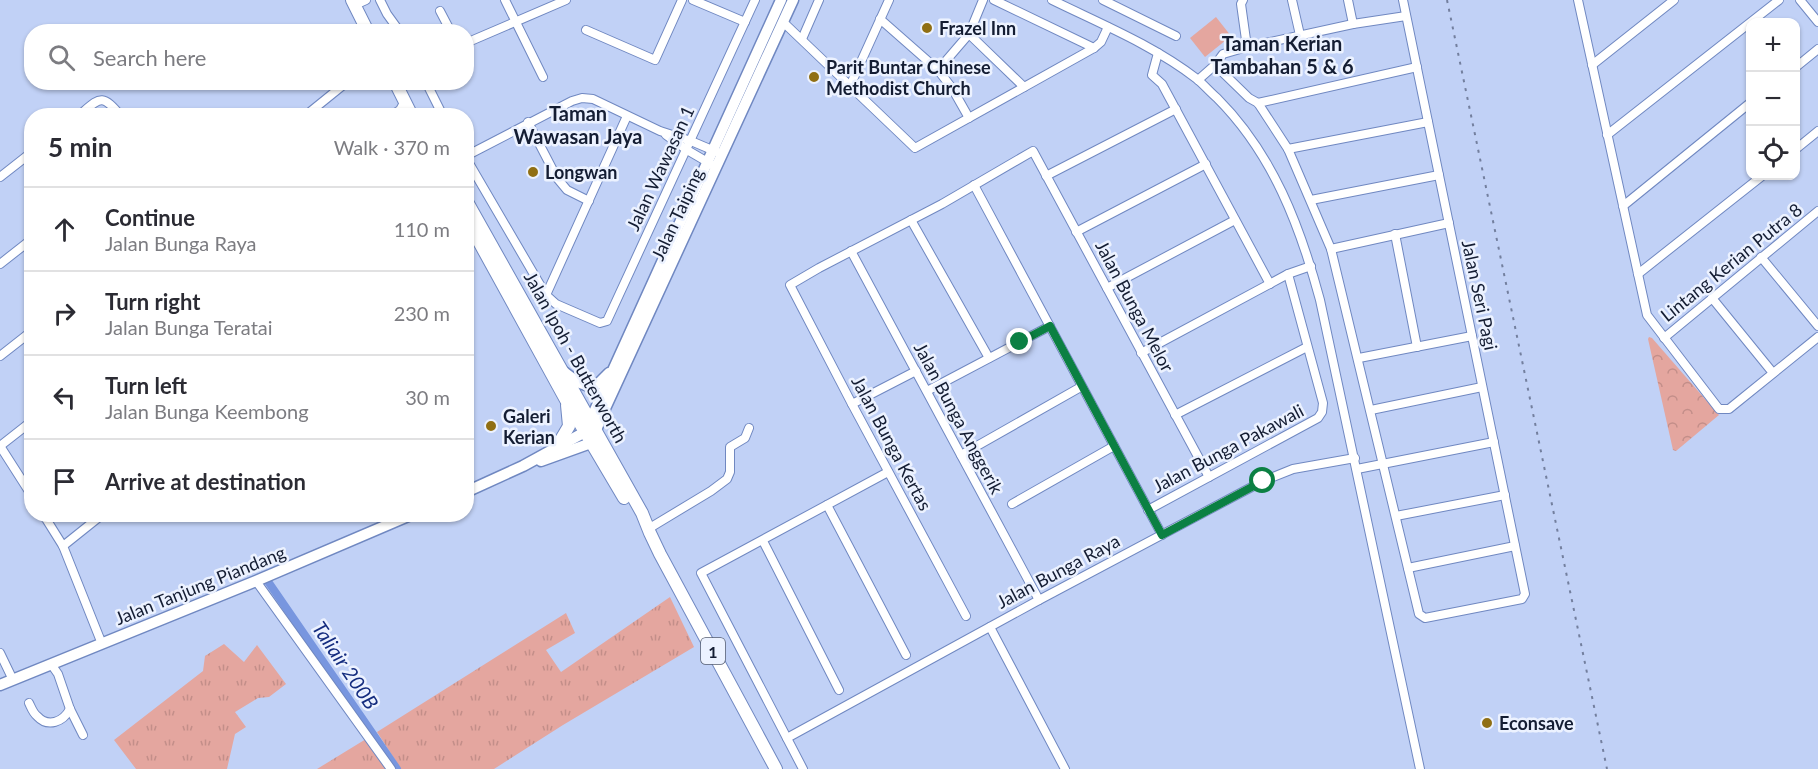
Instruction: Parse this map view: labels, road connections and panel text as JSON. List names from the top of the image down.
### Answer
{
  "streets": {
    "highway": ["Jalan Ipoh - Butterworth", "1"],
    "main road": ["Jalan Taiping", "Jalan Tanjung Piandang"],
    "street": [
      "Jalan Wawasan 1",
      "Lintang Kerian Putra 8",
      "Jalan Seri Pagi",
      "Jalan Bunga Melor",
      "Jalan Bunga Anggerik",
      "Jalan Bunga Kertas",
      "Jalan Bunga Pakawali",
      "Jalan Bunga Raya"
    ]
  },
  "crossings": [
    ["Jalan Taiping", "Jalan Ipoh - Butterworth"],
    ["Jalan Bunga Melor", "Jalan Bunga Pakawali"],
    ["Jalan Bunga Anggerik", "Jalan Bunga Kertas"],
    ["Jalan Bunga Anggerik", "Jalan Bunga Raya"]
  ],
  "districts": ["Taman Kerian Tambahan 5 & 6", "Taman Wawasan Jaya"],
  "water": ["Taliair 200B"],
  "places": [
    "Frazel Inn",
    "Parit Buntar Chinese Methodist Church",
    "Longwan",
    "Galeri Kerian",
    "Econsave"
  ],
  "page": {
    "map_buttons": ["+", "−"],
    "search": "Search here",
    "heading": ["5 min", "Walk · 370 m"],
    "list": [
      ["Continue", "Jalan Bunga Raya", "110 m"],
      ["Turn right", "Jalan Bunga Teratai", "230 m"],
      ["Turn left", "Jalan Bunga Keembong", "30 m"],
      "Arrive at destination"
    ]
  }
}
